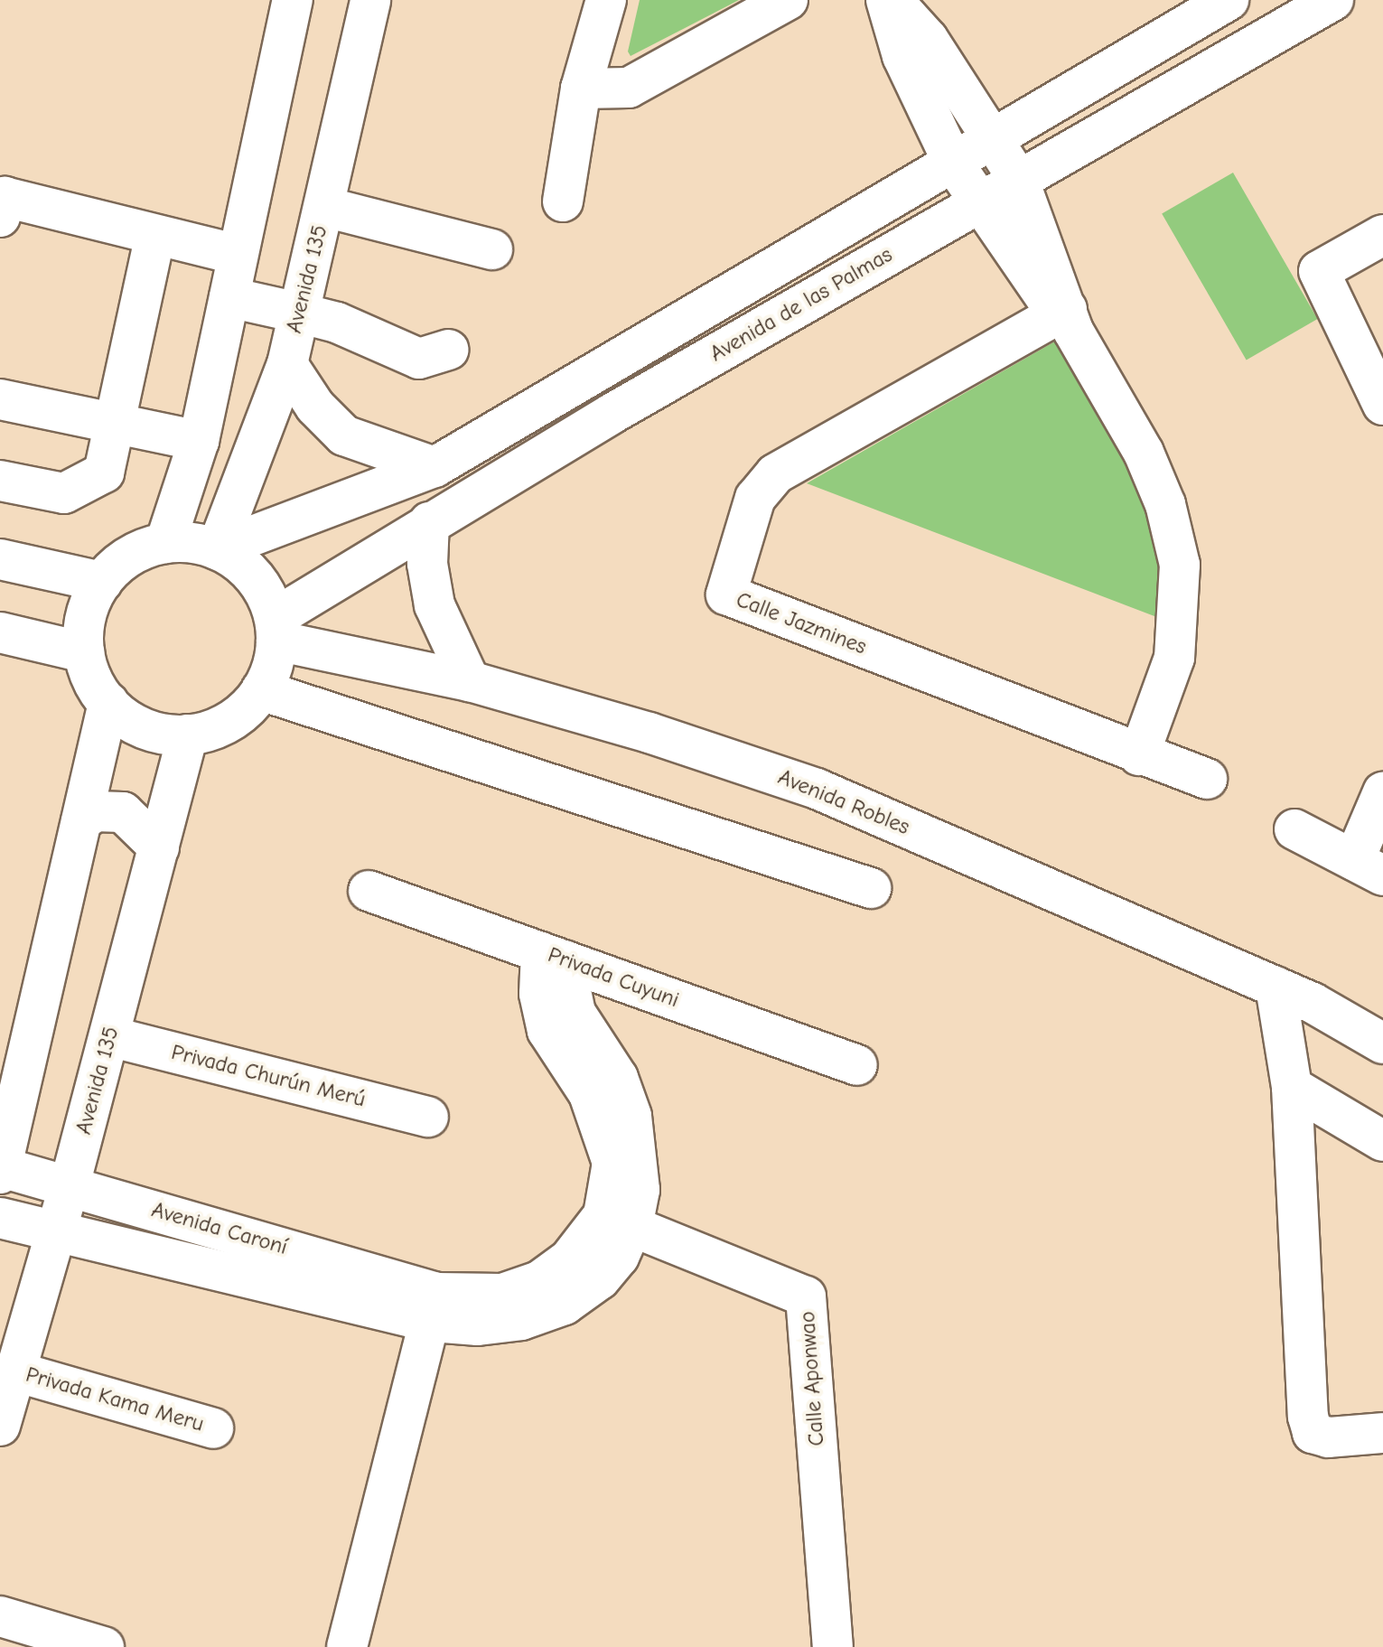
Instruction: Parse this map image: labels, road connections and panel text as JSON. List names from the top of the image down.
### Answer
{
  "streets": {
    "street": [
      "Avenida 135",
      "Avenida de las Palmas",
      "Calle Jazmines",
      "Avenida Robles",
      "Privada Cuyuni",
      "Privada Churún Merú",
      "Avenida Caroní",
      "Calle Aponwao",
      "Privada Kama Meru"
    ]
  },
  "crossings": [
    ["Avenida 135", "Avenida de las Palmas"],
    ["Avenida 135", "Avenida Robles"],
    ["Avenida 135", "Privada Churún Merú"],
    ["Avenida 135", "Avenida Caroní"],
    ["Avenida 135", "Privada Kama Meru"],
    ["Avenida de las Palmas", "Avenida Robles"]
  ]
}
